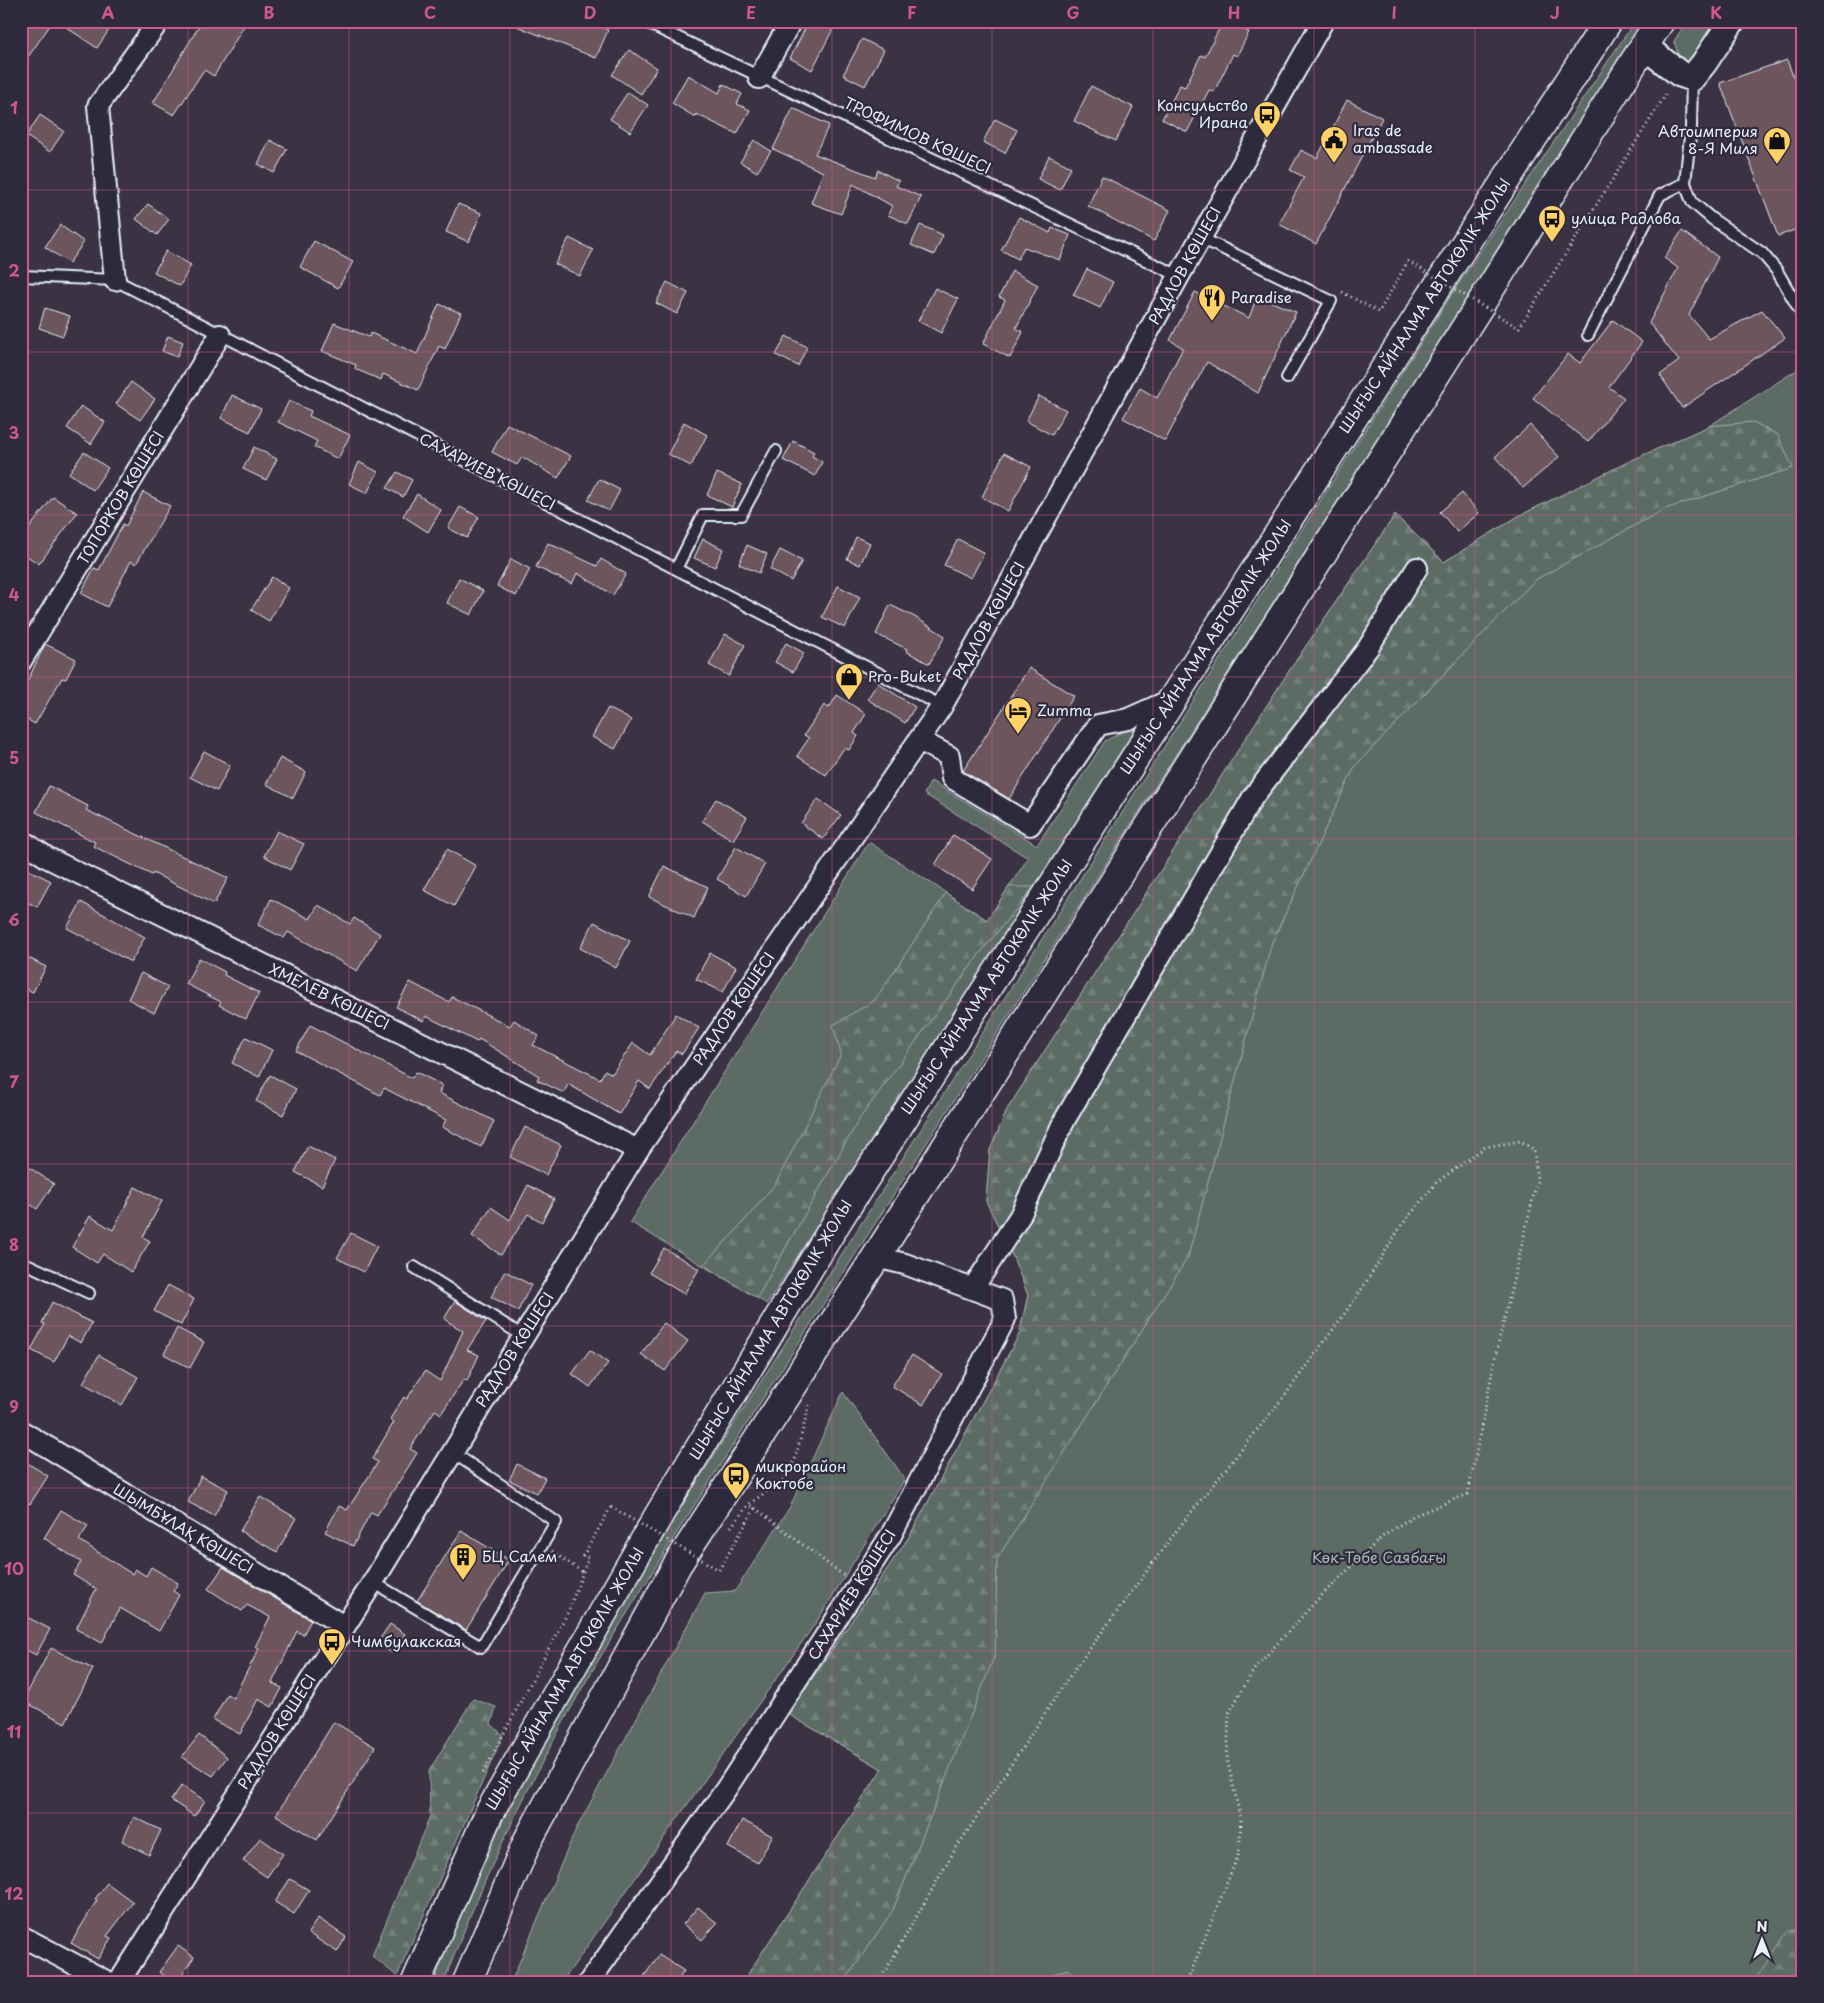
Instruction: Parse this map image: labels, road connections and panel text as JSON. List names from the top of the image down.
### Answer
{
  "streets": {
    "main road": ["ШЫҒЫС АЙНАЛМА АВТОКӨЛІК ЖОЛЫ"],
    "street": [
      "РАДЛОВ КӨШЕСІ",
      "САХАРИЕВ КӨШЕСІ",
      "ТОПОРКОВ КӨШЕСІ",
      "ХМЕЛЕВ КӨШЕСІ",
      "ШЫМБҰЛАҚ КӨШЕСІ"
    ],
    "lane": ["ТРОФИМОВ КӨШЕСІ"]
  },
  "crossings": [
    ["ТРОФИМОВ КӨШЕСІ", "РАДЛОВ КӨШЕСІ"],
    ["РАДЛОВ КӨШЕСІ", "САХАРИЕВ КӨШЕСІ"],
    ["РАДЛОВ КӨШЕСІ", "ХМЕЛЕВ КӨШЕСІ"],
    ["РАДЛОВ КӨШЕСІ", "ШЫМБҰЛАҚ КӨШЕСІ"],
    ["САХАРИЕВ КӨШЕСІ", "ТОПОРКОВ КӨШЕСІ"]
  ],
  "parks": ["Көк-Төбе Саябағы"],
  "places": {
    "bus stop": [
      "Консульство Ирана",
      "улица Радлова",
      "микрорайон Коктобе",
      "Чимбулакская"
    ],
    "public building": ["Iras de ambassade"],
    "shop": ["Автоимперия 8-Я Миля", "Pro-Buket"],
    "restaurant": ["Paradise"],
    "hotel": ["Zumma"],
    "building": ["БЦ Салем"]
  },
  "north": "top",
  "grid": {
    "columns": [
      "A",
      "B",
      "C",
      "D",
      "E",
      "F",
      "G",
      "H",
      "I",
      "J",
      "K"
    ],
    "rows": [
      "1",
      "2",
      "3",
      "4",
      "5",
      "6",
      "7",
      "8",
      "9",
      "10",
      "11",
      "12"
    ]
  }
}
